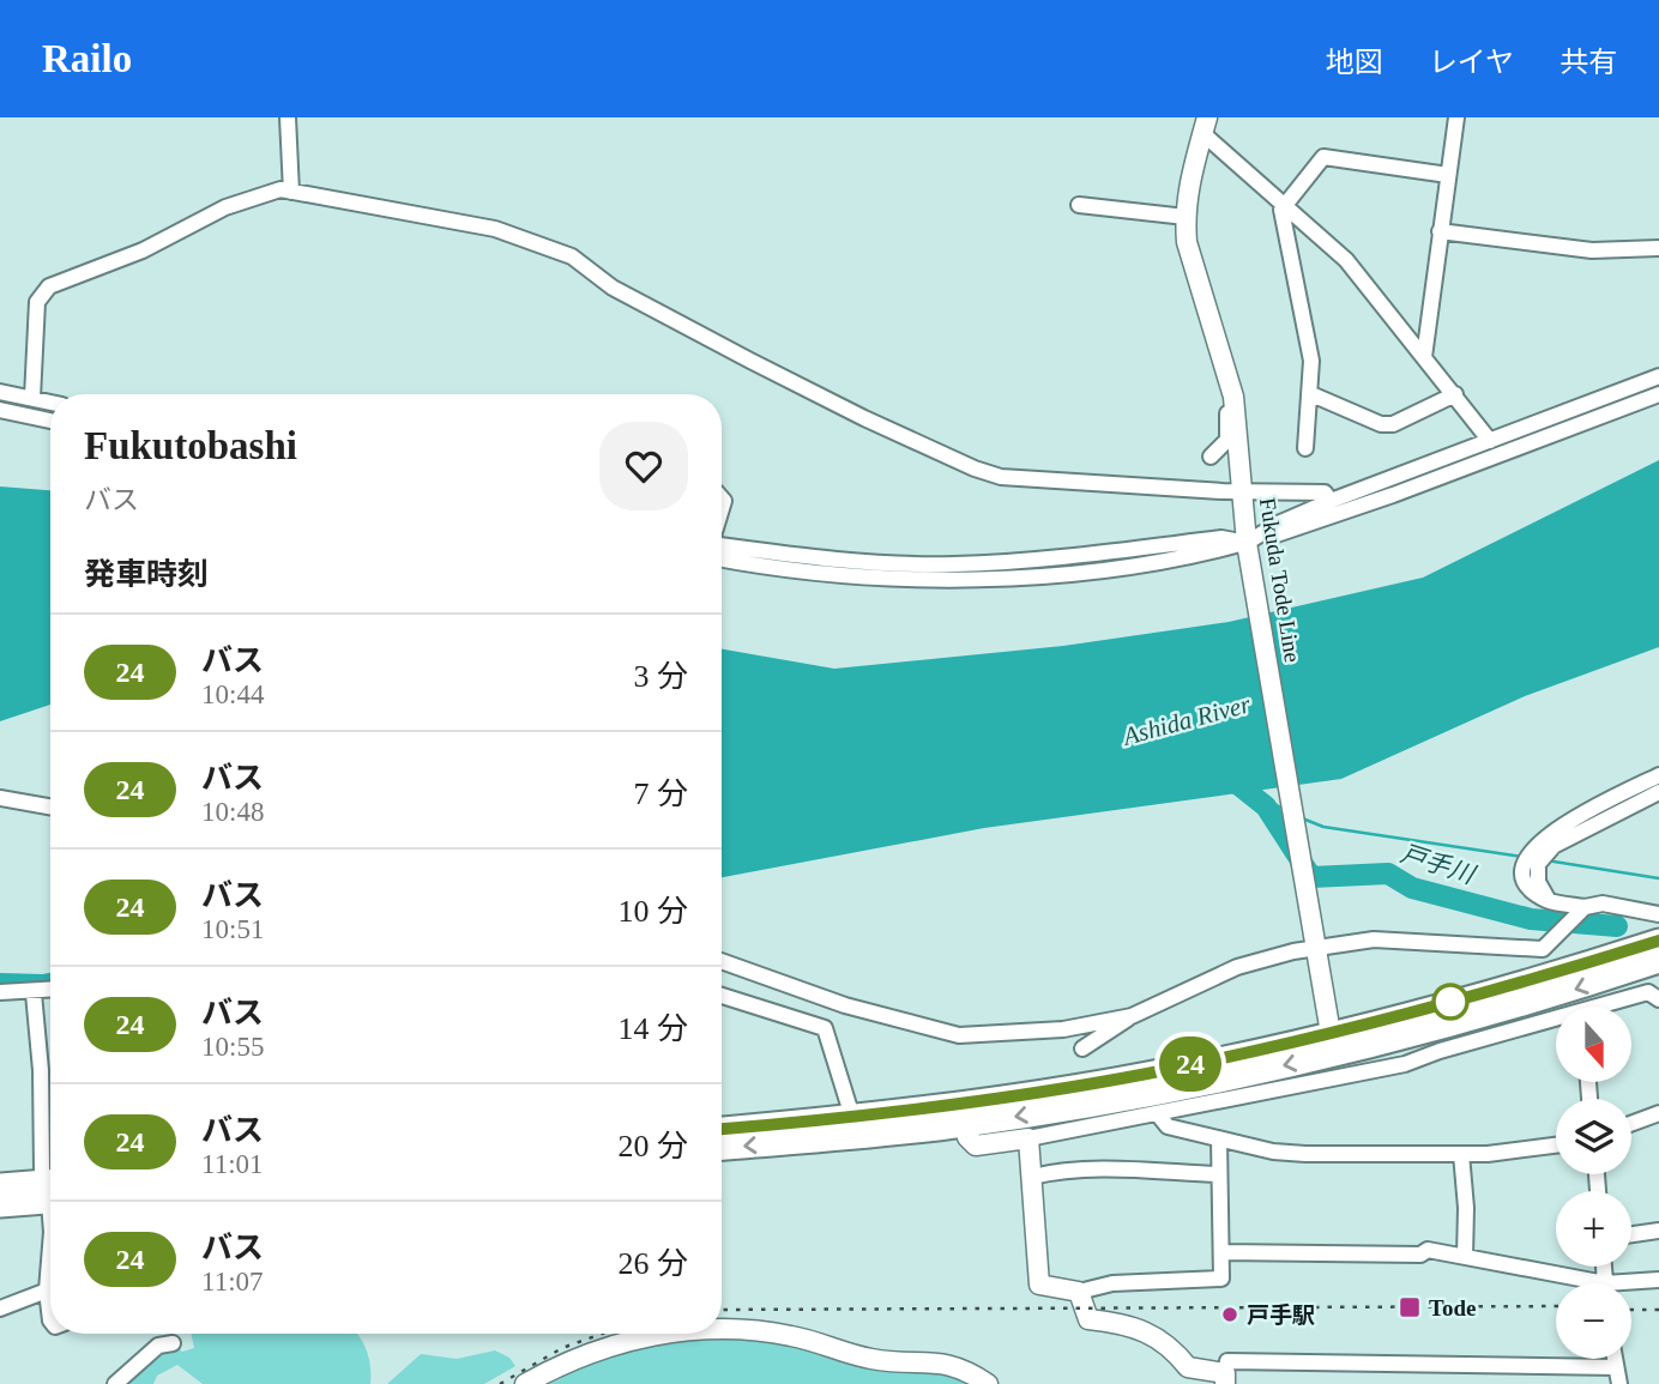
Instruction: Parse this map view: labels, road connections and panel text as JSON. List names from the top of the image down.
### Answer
{
  "streets": {
    "main road": ["Fukuda Tode Line"]
  },
  "water": ["Ashida River", "戸手川"],
  "places": {
    "transit": ["Tode"],
    "other": ["戸手駅"]
  },
  "lines": ["bus line 24"],
  "north": "bottom",
  "page": {
    "header": "Railo",
    "nav": ["地図", "レイヤ", "共有"],
    "on_map": "24",
    "heading": [
      ["Fukutobashi", "バス"],
      "発車時刻"
    ],
    "list": [
      {
        "mark": "24",
        "name": "バス",
        "note": "10:44",
        "value": "3 分"
      },
      {
        "mark": "24",
        "name": "バス",
        "note": "10:48",
        "value": "7 分"
      },
      {
        "mark": "24",
        "name": "バス",
        "note": "10:51",
        "value": "10 分"
      },
      {
        "mark": "24",
        "name": "バス",
        "note": "10:55",
        "value": "14 分"
      },
      {
        "mark": "24",
        "name": "バス",
        "note": "11:01",
        "value": "20 分"
      },
      {
        "mark": "24",
        "name": "バス",
        "note": "11:07",
        "value": "26 分"
      }
    ],
    "map_buttons": ["+", "−"]
  }
}
